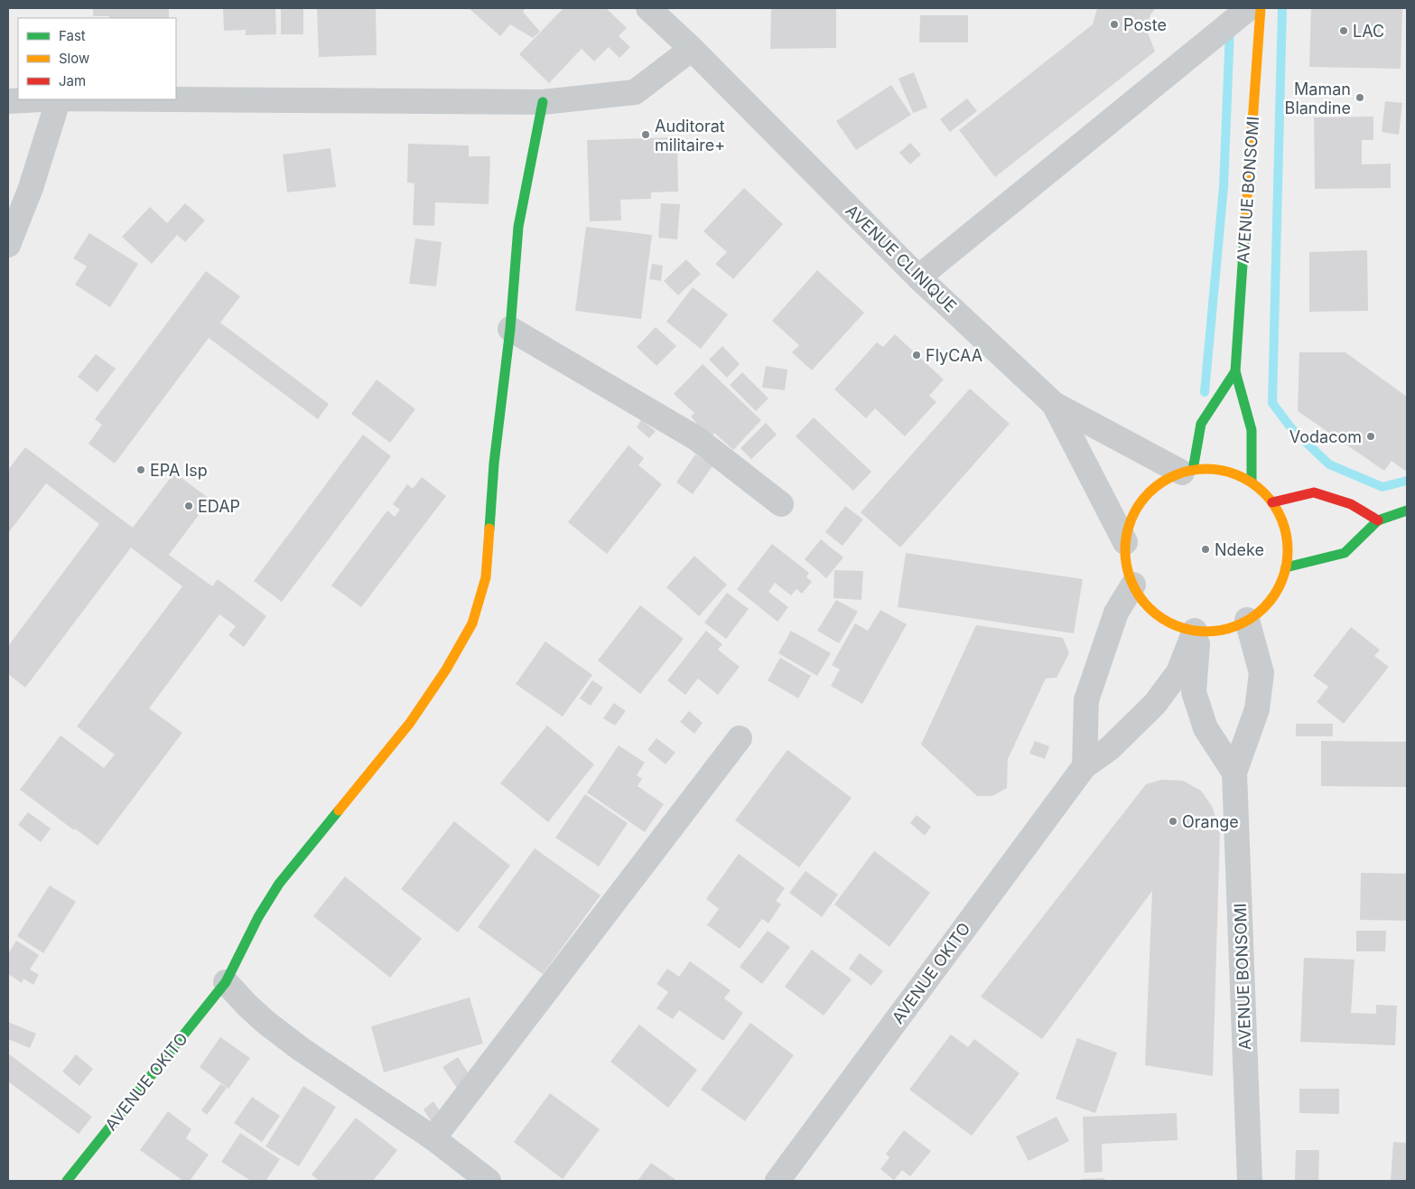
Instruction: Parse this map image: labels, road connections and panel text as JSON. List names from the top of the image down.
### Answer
{
  "streets": {
    "street": ["AVENUE BONSOMI", "AVENUE CLINIQUE", "AVENUE OKITO"]
  },
  "crossings": [
    ["AVENUE BONSOMI", "AVENUE CLINIQUE"]
  ],
  "places": [
    "Poste",
    "LAC",
    "Maman Blandine",
    "Auditorat militaire+",
    "FlyCAA",
    "Vodacom",
    "EPA Isp",
    "EDAP",
    "Ndeke",
    "Orange"
  ],
  "legend": ["Fast", "Slow", "Jam"]
}
